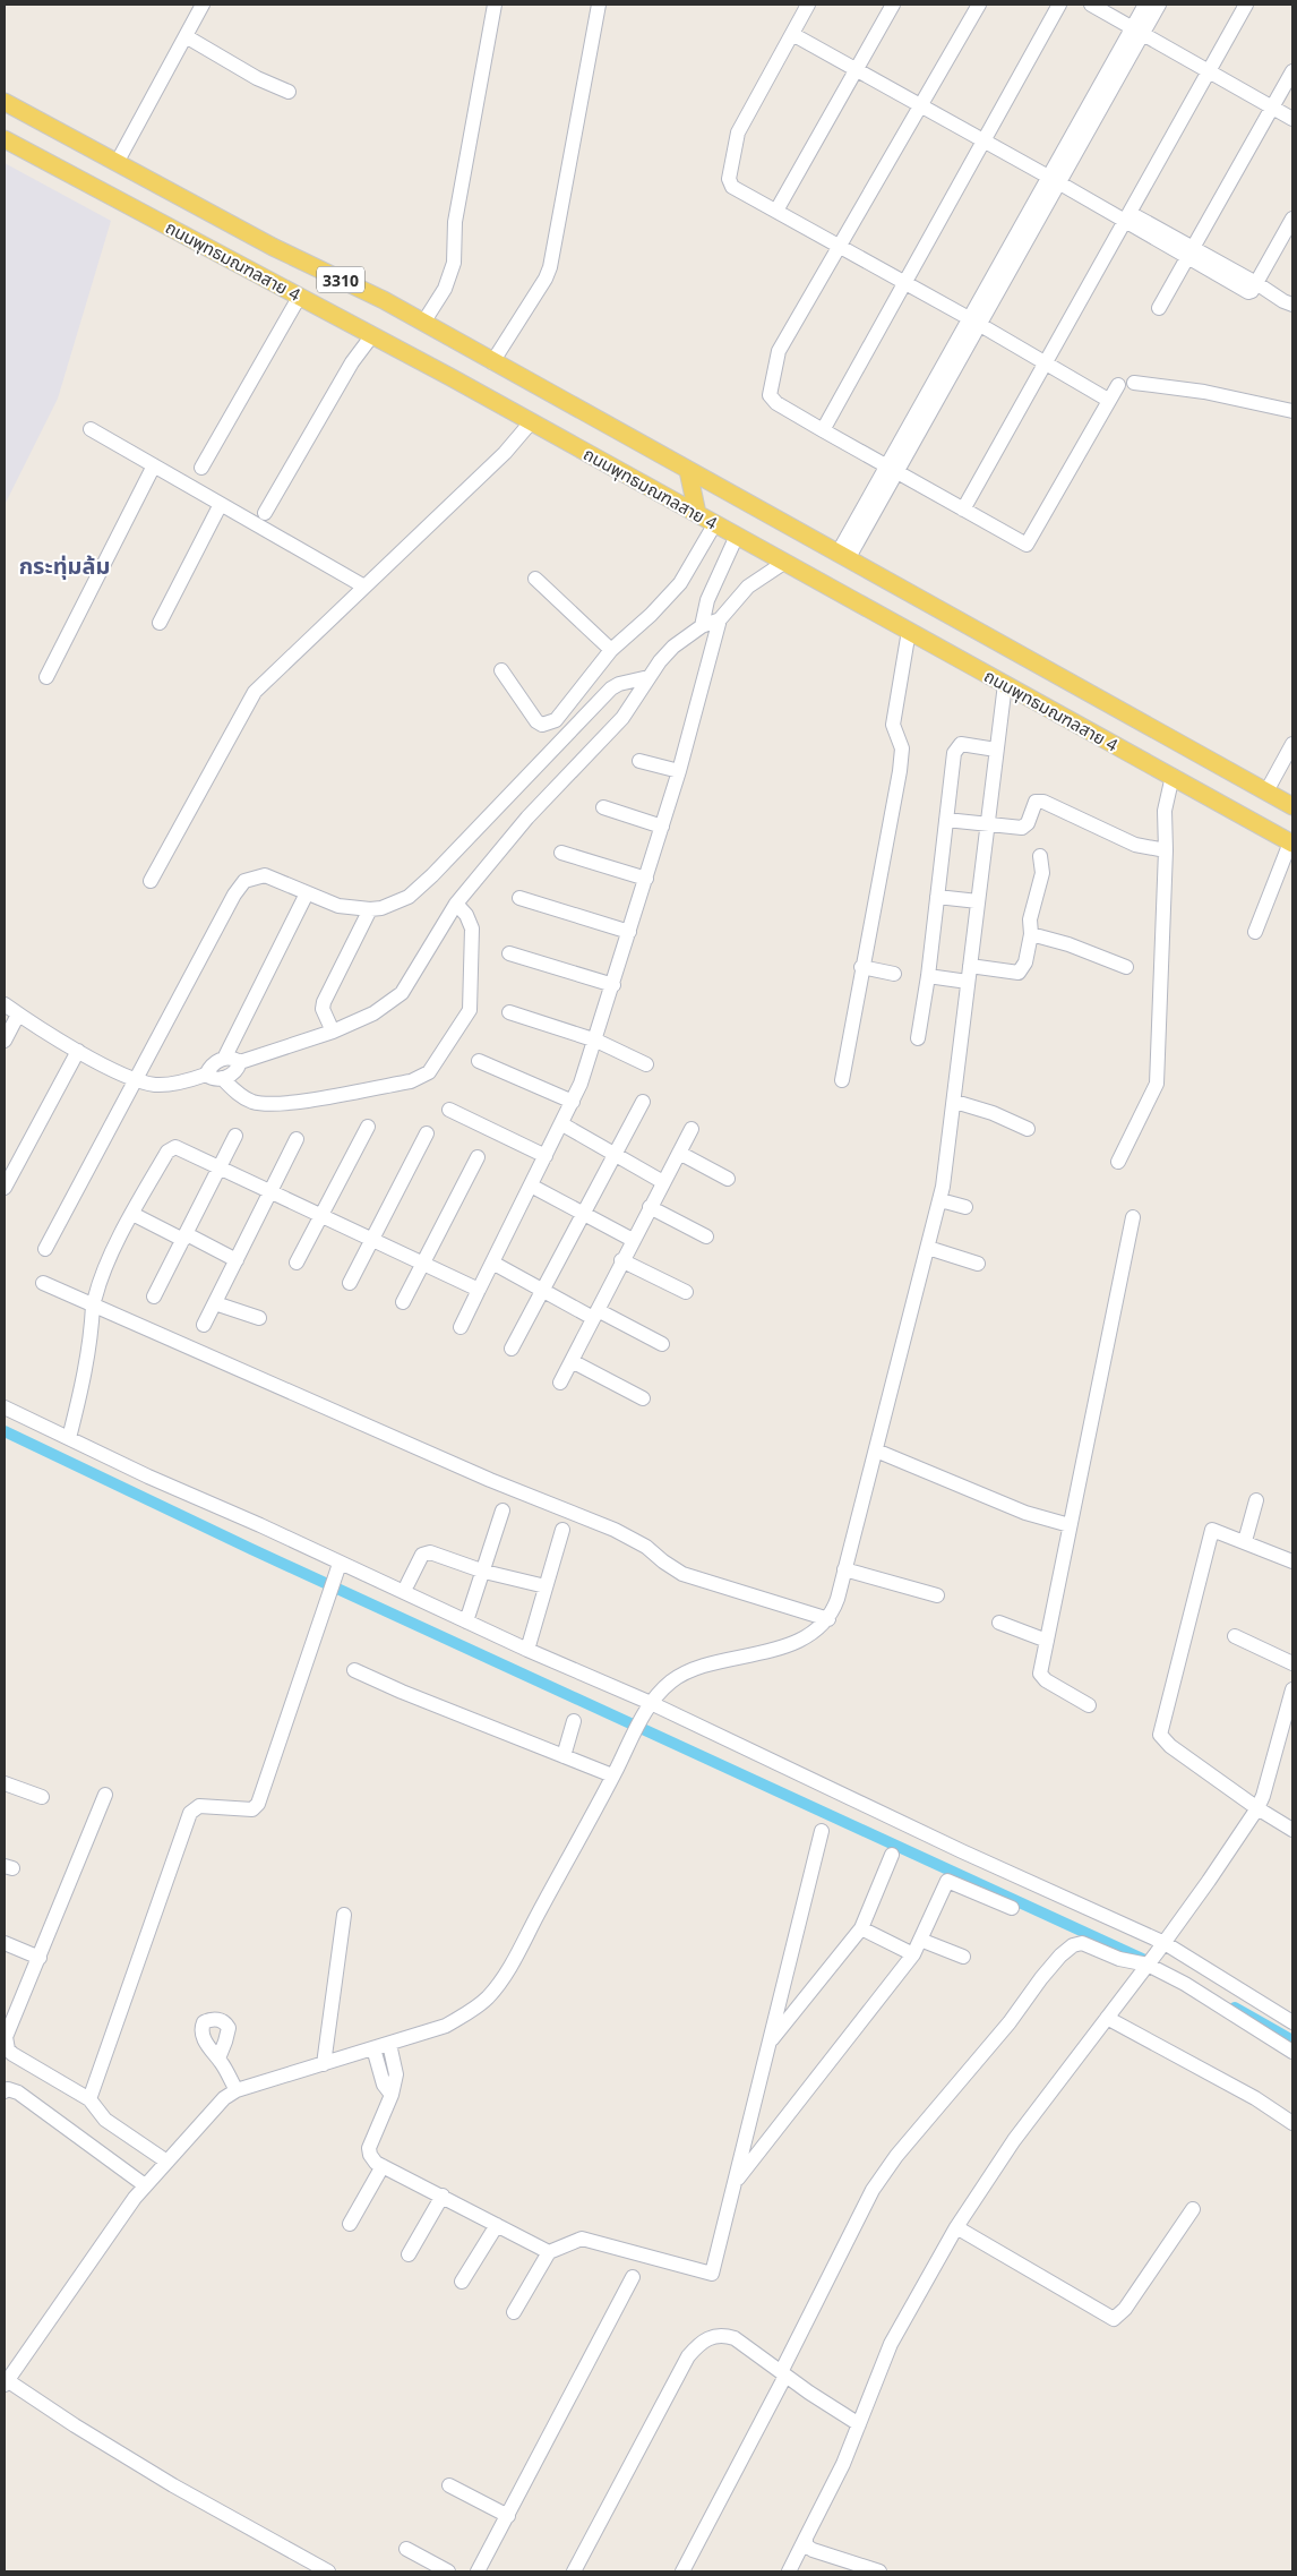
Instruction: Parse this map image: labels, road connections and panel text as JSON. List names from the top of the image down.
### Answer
{
  "streets": {
    "main road": ["ถนนพุทธมณฑลสาย 4", "3310"]
  },
  "districts": ["กระทุ่มล้ม"]
}
